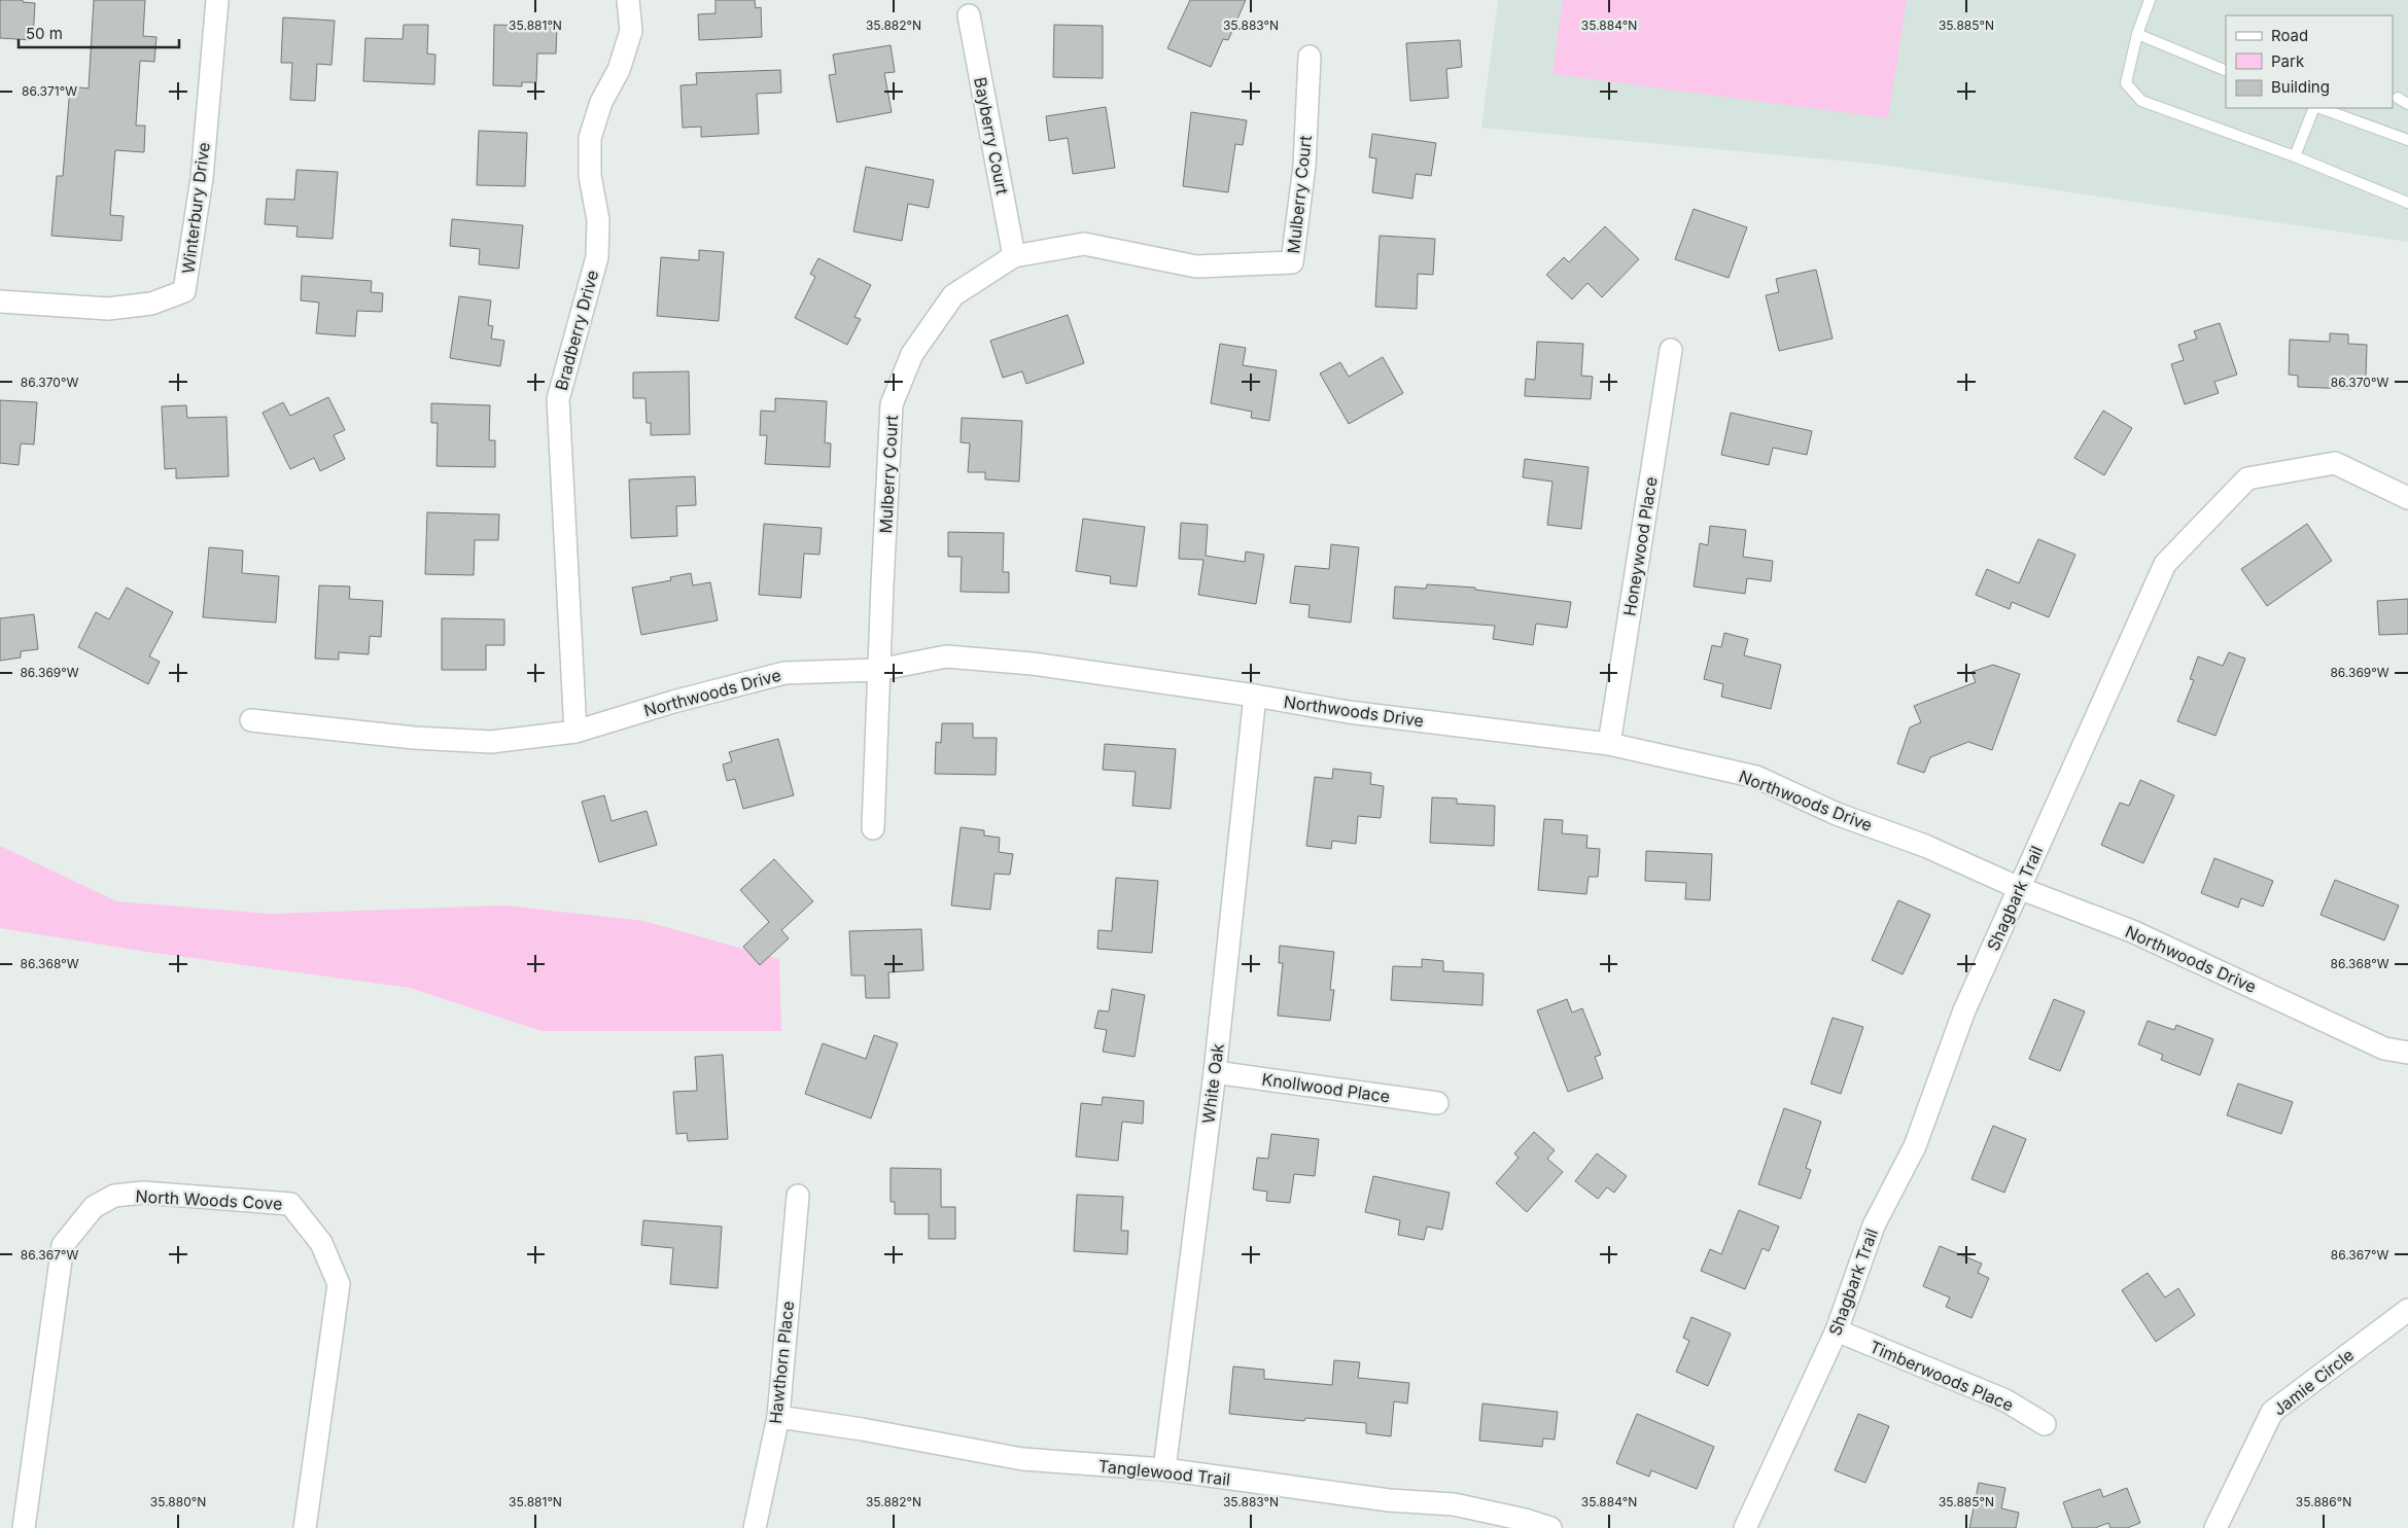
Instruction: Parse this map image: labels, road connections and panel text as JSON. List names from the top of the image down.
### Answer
{
  "streets": {
    "street": [
      "Bayberry Court",
      "Mulberry Court",
      "Winterbury Drive",
      "Bradberry Drive",
      "Honeywood Place",
      "Northwoods Drive",
      "Shagbark Trail",
      "White Oak",
      "Knollwood Place",
      "North Woods Cove",
      "Hawthorn Place",
      "Timberwoods Place",
      "Jamie Circle",
      "Tanglewood Trail"
    ]
  },
  "crossings": [
    ["Bayberry Court", "Mulberry Court"],
    ["Mulberry Court", "Northwoods Drive"],
    ["Bradberry Drive", "Northwoods Drive"],
    ["Honeywood Place", "Northwoods Drive"],
    ["Northwoods Drive", "Shagbark Trail"],
    ["Northwoods Drive", "White Oak"],
    ["Shagbark Trail", "Timberwoods Place"],
    ["White Oak", "Knollwood Place"],
    ["White Oak", "Tanglewood Trail"],
    ["Hawthorn Place", "Tanglewood Trail"]
  ],
  "legend": ["Road", "Park", "Building"],
  "scale_bar": "50 m",
  "coordinates": [
    "35.881°N",
    "35.882°N",
    "35.883°N",
    "35.884°N",
    "35.885°N",
    "86.371°W",
    "86.370°W",
    "86.369°W",
    "86.368°W",
    "86.367°W",
    "35.880°N",
    "35.886°N"
  ]
}
